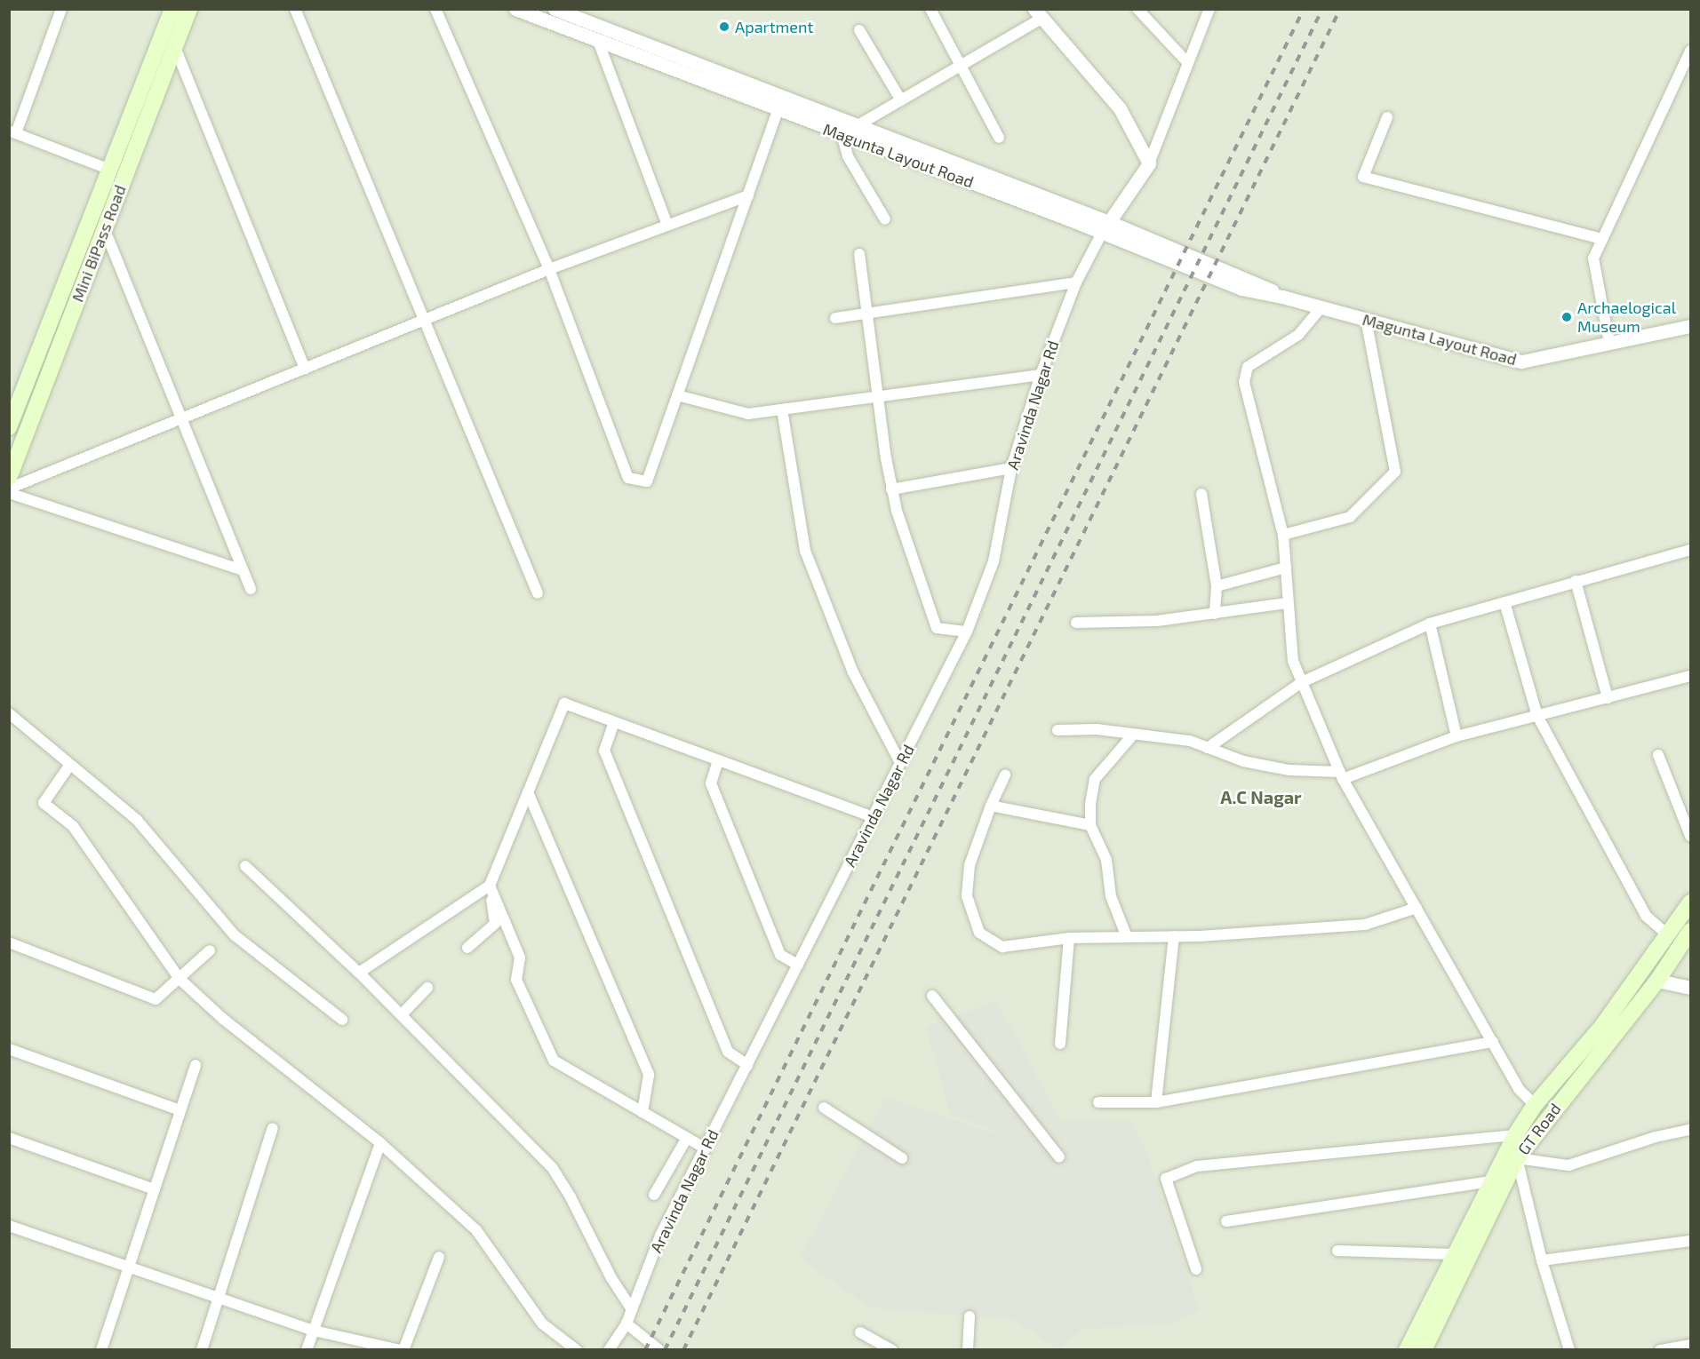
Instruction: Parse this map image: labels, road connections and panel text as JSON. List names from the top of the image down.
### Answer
{
  "streets": {
    "main road": ["Mini BiPass Road", "GT Road"],
    "street": ["Magunta Layout Road", "Aravinda Nagar Rd"]
  },
  "crossings": [
    ["Magunta Layout Road", "Aravinda Nagar Rd"]
  ],
  "districts": ["A.C Nagar"],
  "places": ["Apartment", "Archaelogical Museum"]
}
